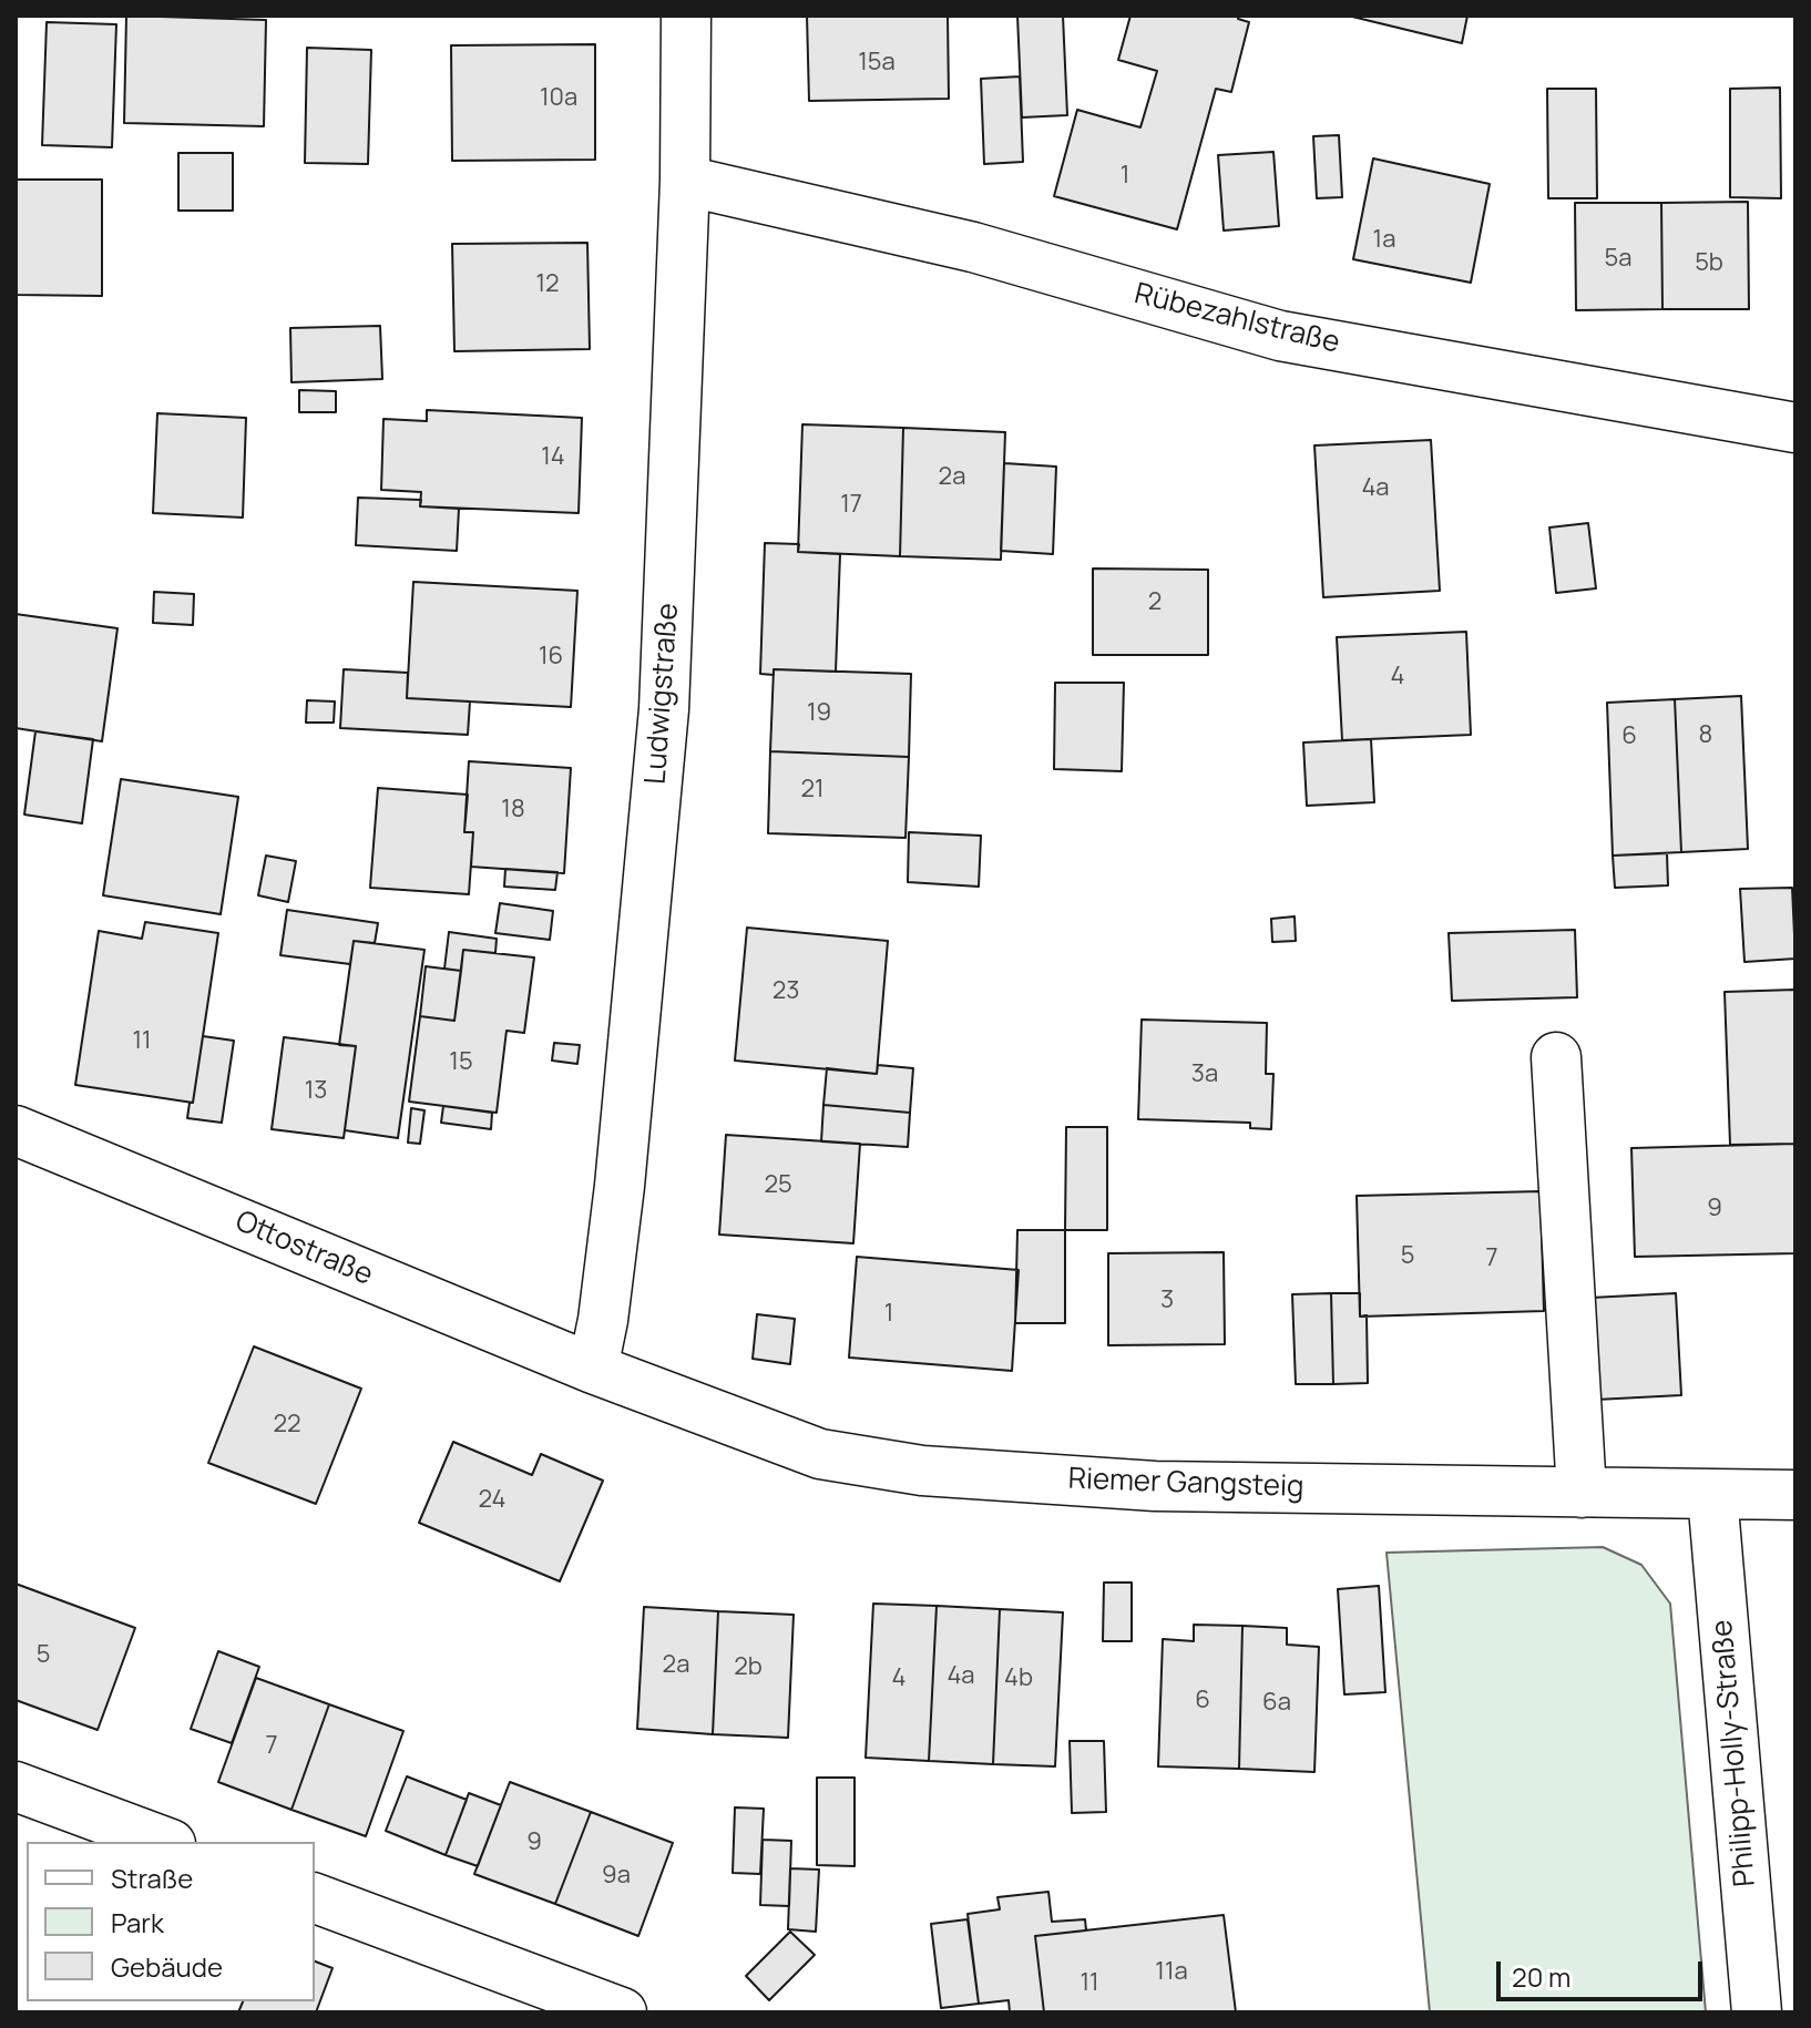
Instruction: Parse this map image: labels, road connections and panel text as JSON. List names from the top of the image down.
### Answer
{
  "streets": {
    "street": [
      "Rübezahlstraße",
      "Ludwigstraße",
      "Ottostraße",
      "Riemer Gangsteig",
      "Philipp-Holly-Straße"
    ]
  },
  "crossings": [
    ["Rübezahlstraße", "Ludwigstraße"],
    ["Ludwigstraße", "Ottostraße"],
    ["Ludwigstraße", "Riemer Gangsteig"],
    ["Ottostraße", "Riemer Gangsteig"],
    ["Riemer Gangsteig", "Philipp-Holly-Straße"]
  ],
  "house_numbers": [
    "15a",
    "10a",
    "1",
    "1a",
    "5a",
    "5b",
    "12",
    "14",
    "2a",
    "4a",
    "17",
    "2",
    "16",
    "4",
    "19",
    "8",
    "6",
    "21",
    "18",
    "23",
    "11",
    "15",
    "3a",
    "13",
    "25",
    "9",
    "5",
    "7",
    "3",
    "1",
    "22",
    "24",
    "5",
    "2a",
    "2b",
    "4a",
    "4",
    "4b",
    "6",
    "6a",
    "7",
    "9",
    "9a",
    "11a",
    "11"
  ],
  "legend": ["Straße", "Park", "Gebäude"],
  "scale_bar": "20 m"
}
